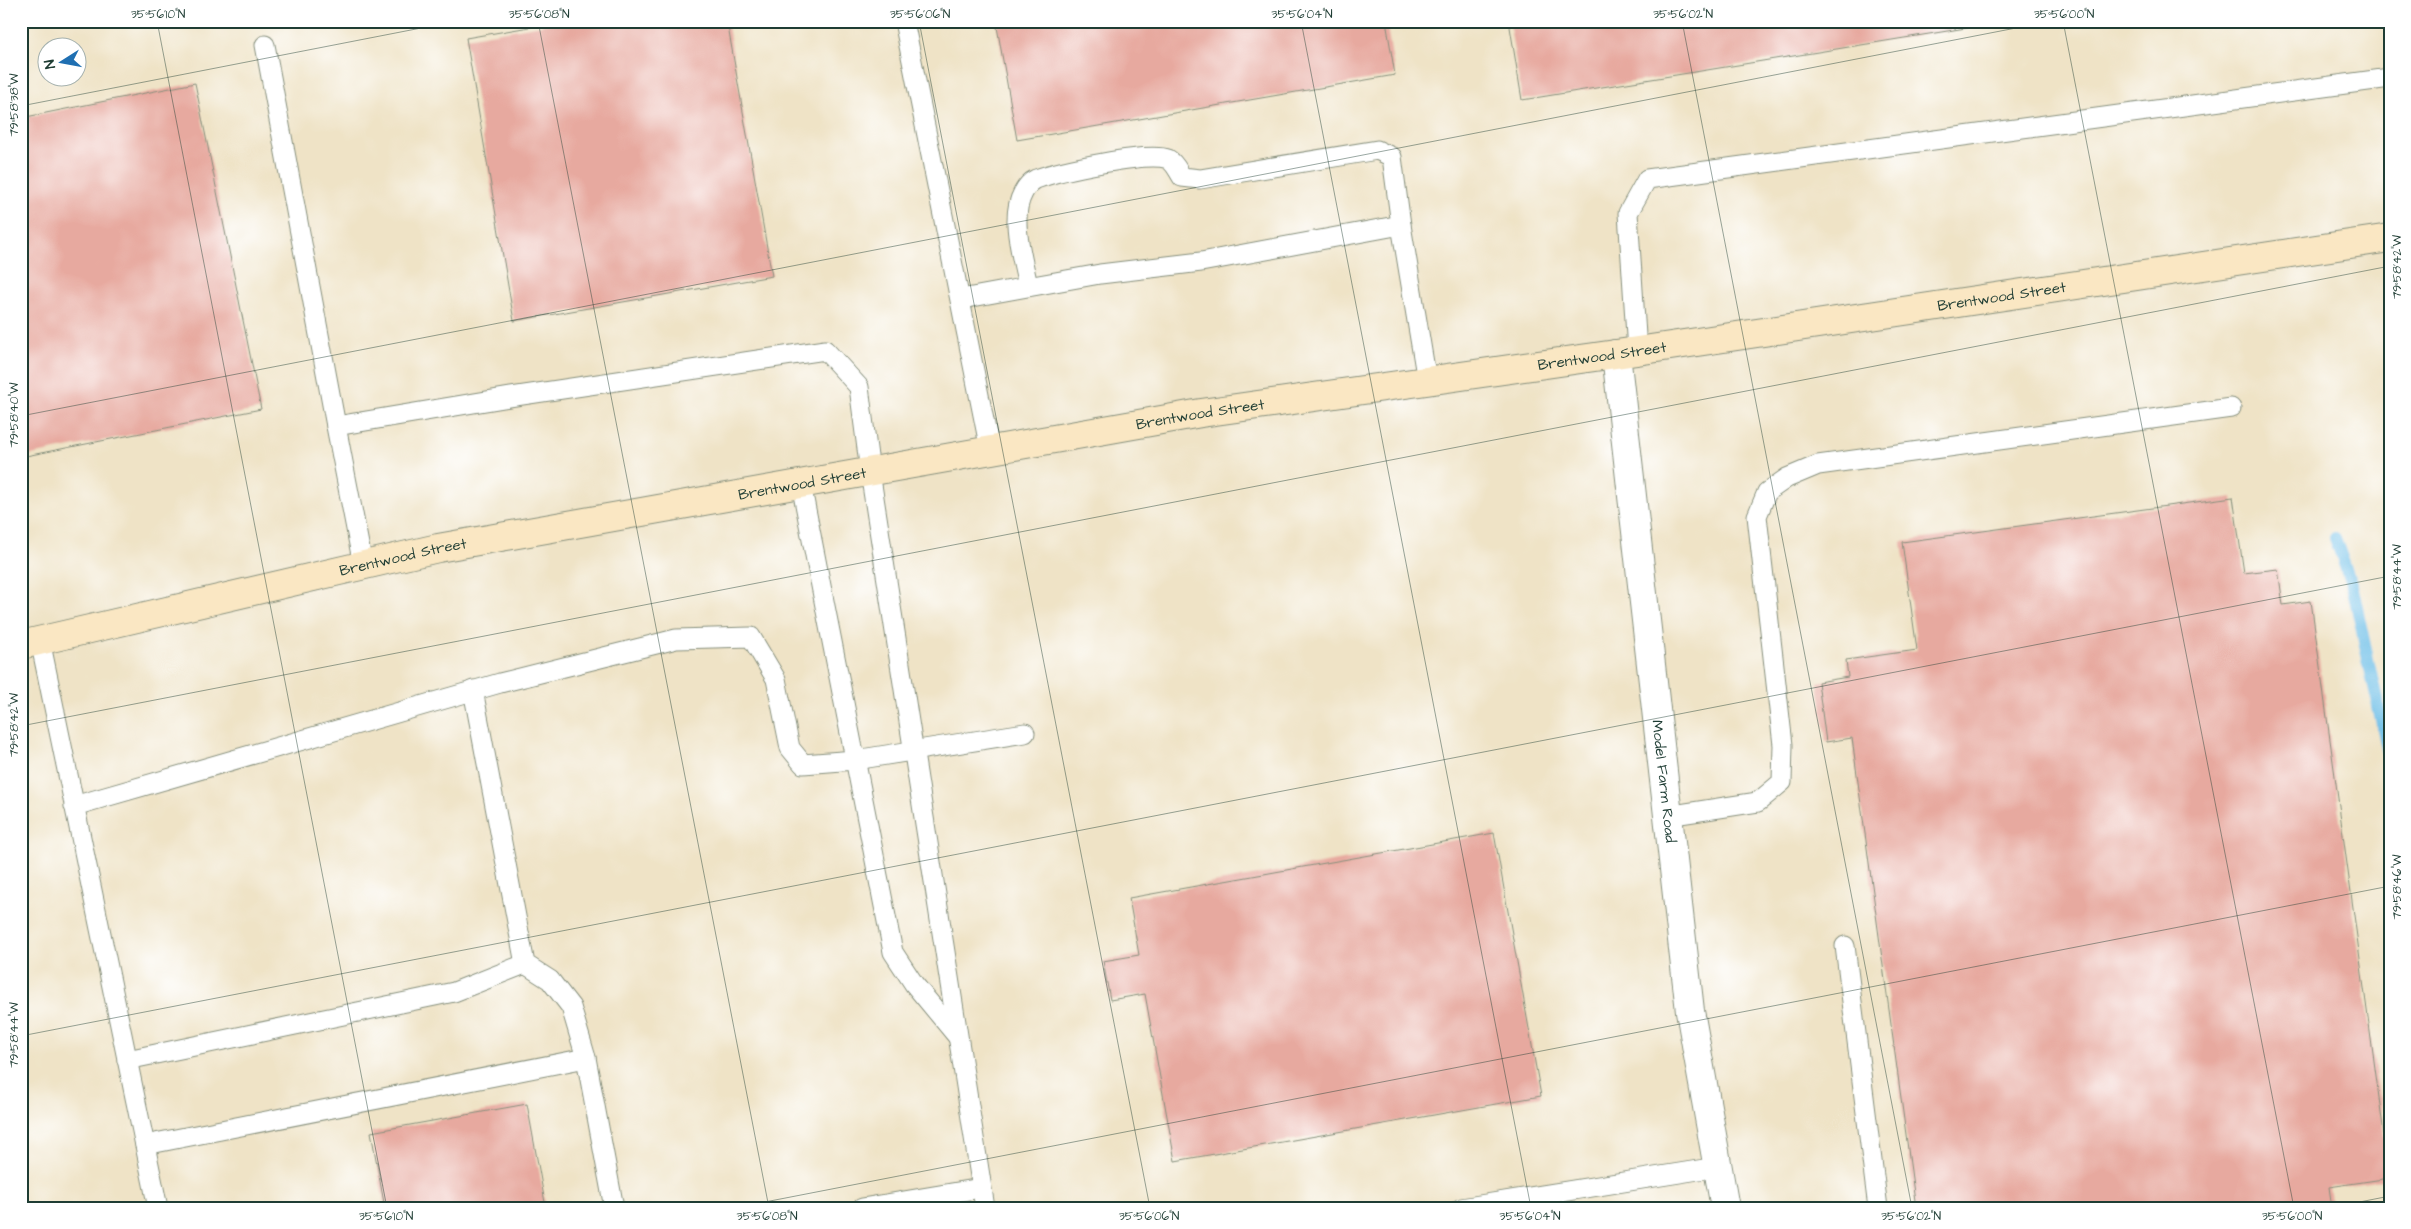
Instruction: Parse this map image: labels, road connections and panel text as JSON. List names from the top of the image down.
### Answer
{
  "streets": {
    "main road": ["Brentwood Street"],
    "street": ["Model Farm Road"]
  },
  "crossings": [
    ["Brentwood Street", "Model Farm Road"]
  ],
  "north": "left",
  "coordinates": [
    "35°56'10\"N",
    "35°56'08\"N",
    "35°56'06\"N",
    "35°56'04\"N",
    "35°56'02\"N",
    "35°56'00\"N",
    "79°58'38\"W",
    "79°58'42\"W",
    "79°58'40\"W",
    "79°58'44\"W",
    "79°58'46\"W"
  ]
}
